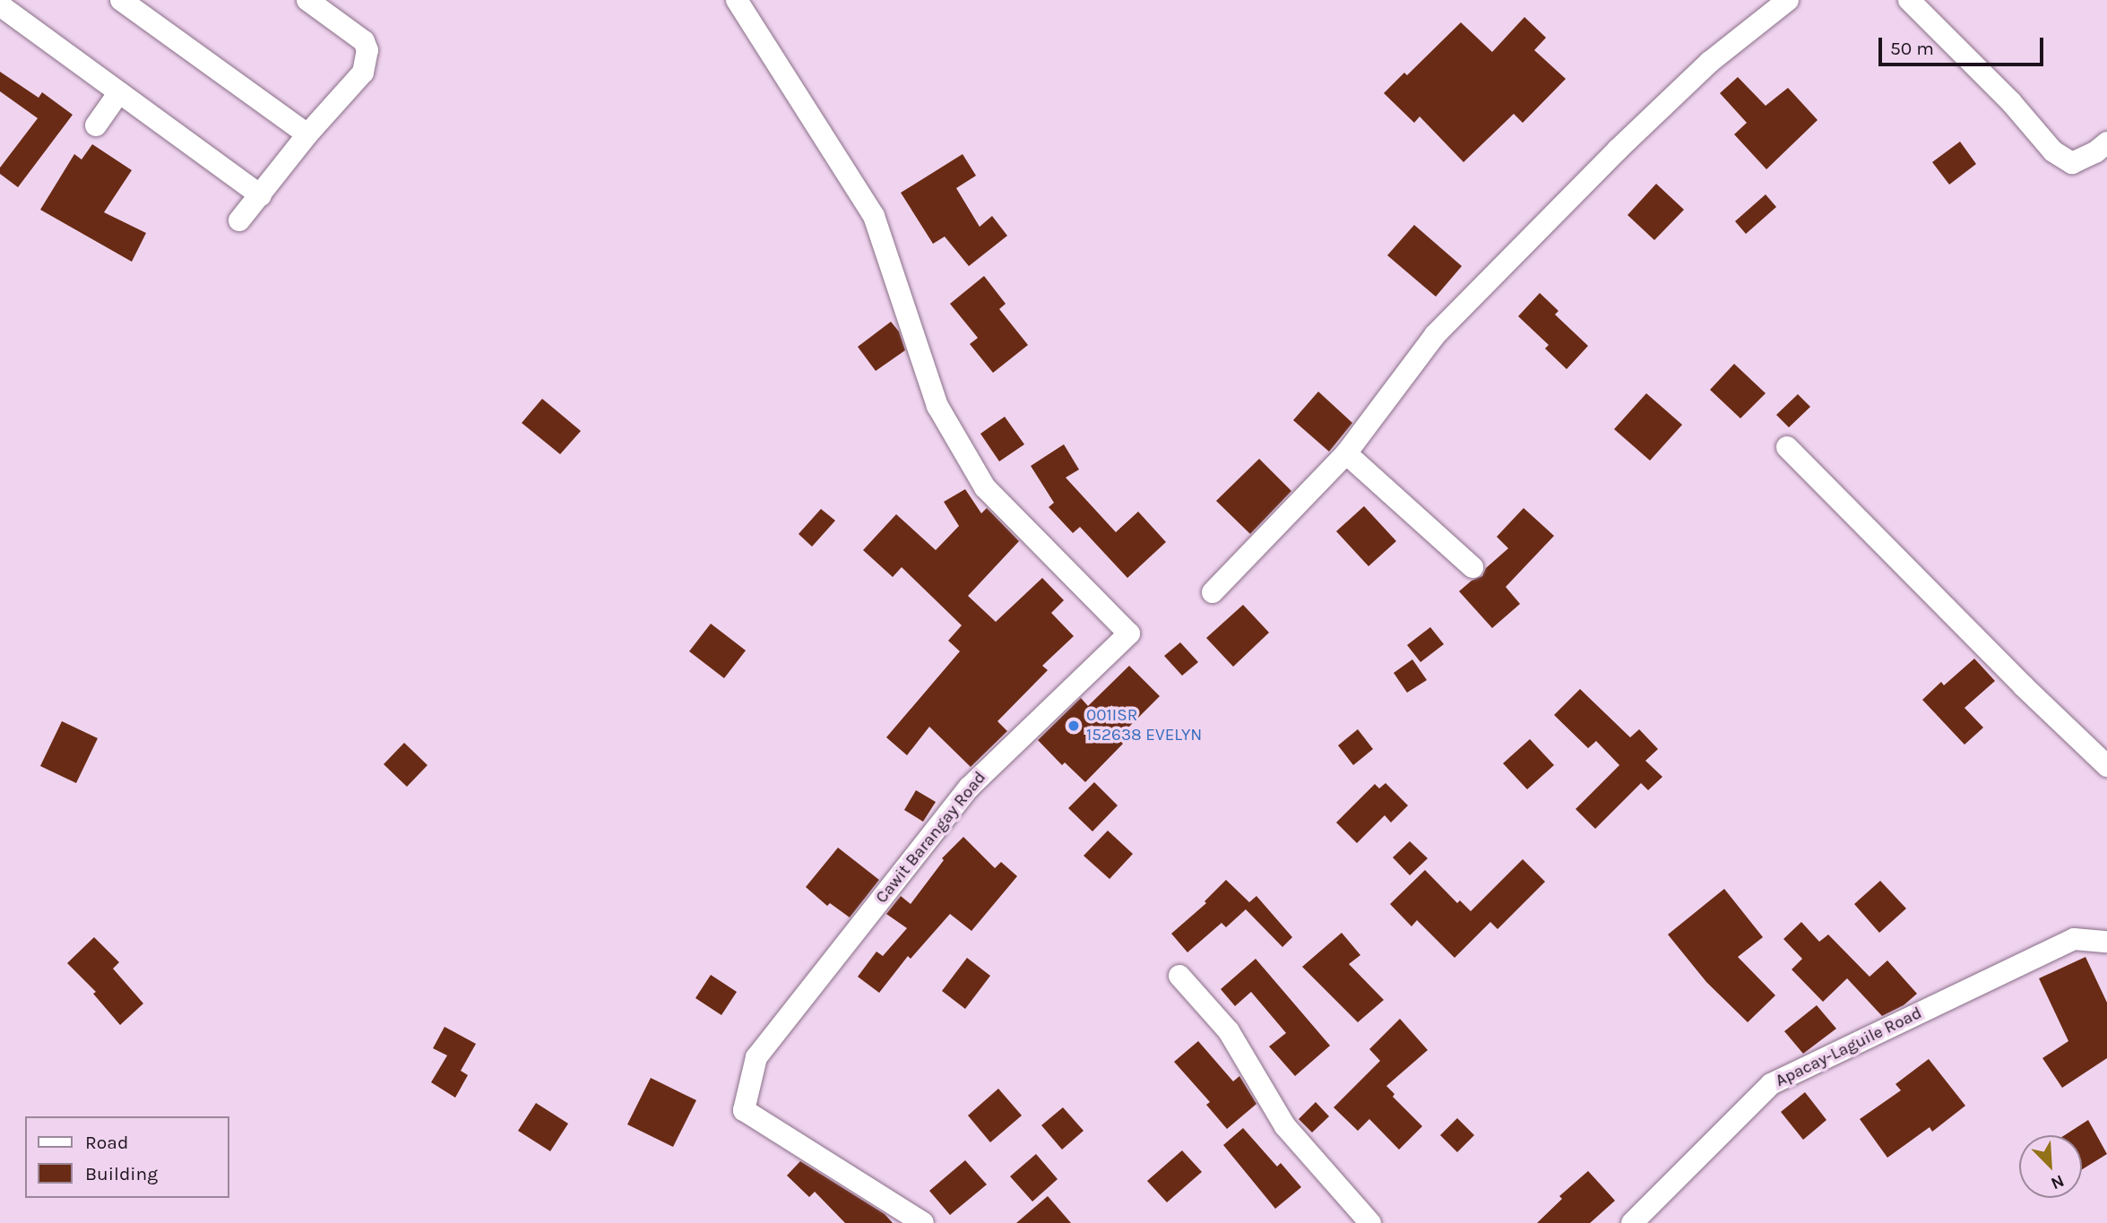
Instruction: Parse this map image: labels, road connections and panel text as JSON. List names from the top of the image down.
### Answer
{
  "streets": {
    "street": ["Cawit Barangay Road", "Apacay-Laguile Road"]
  },
  "places": ["001ISR 152638 EVELYN"],
  "legend": ["Road", "Building"],
  "scale_bar": "50 m",
  "north": "bottom right"
}
